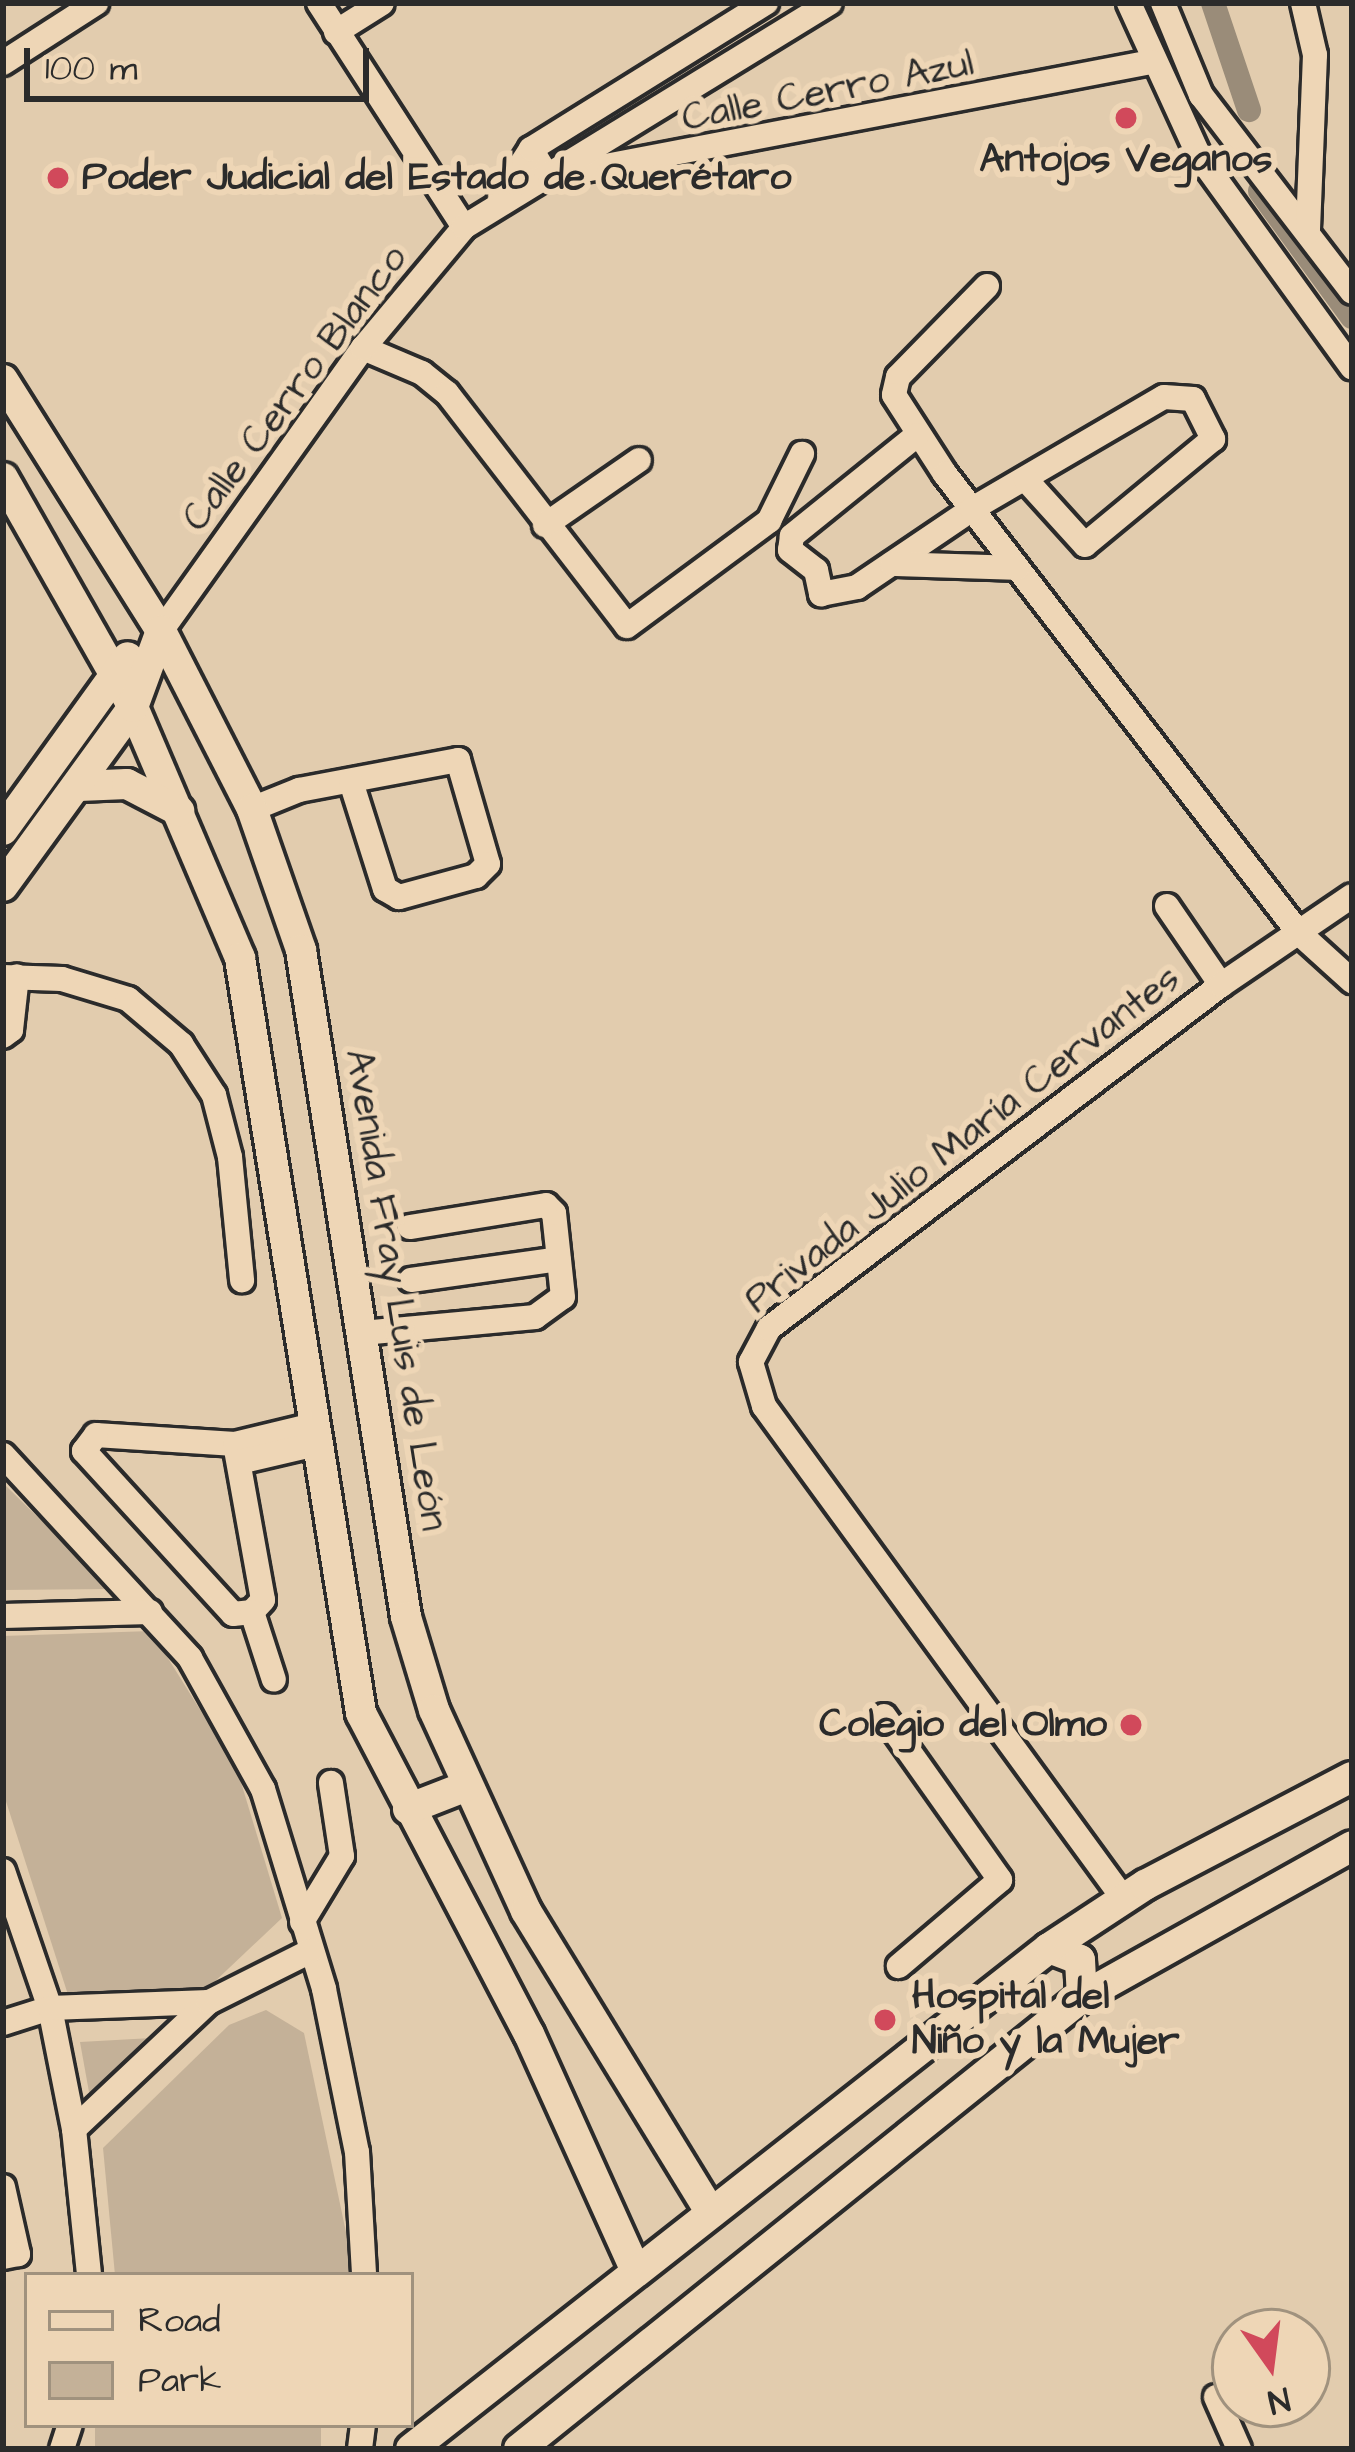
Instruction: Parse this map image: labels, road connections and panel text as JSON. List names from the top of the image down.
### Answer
{
  "streets": {
    "main road": ["Avenida Fray Luis de León"],
    "street": ["Calle Cerro Azul", "Calle Cerro Blanco", "Privada Julio María Cervantes"]
  },
  "crossings": [
    ["Calle Cerro Azul", "Calle Cerro Blanco"],
    ["Calle Cerro Blanco", "Avenida Fray Luis de León"]
  ],
  "places": [
    "Antojos Veganos",
    "Poder Judicial del Estado de Querétaro",
    "Colegio del Olmo",
    "Hospital del Niño y la Mujer"
  ],
  "legend": ["Road", "Park"],
  "scale_bar": "100 m",
  "north": "bottom"
}
